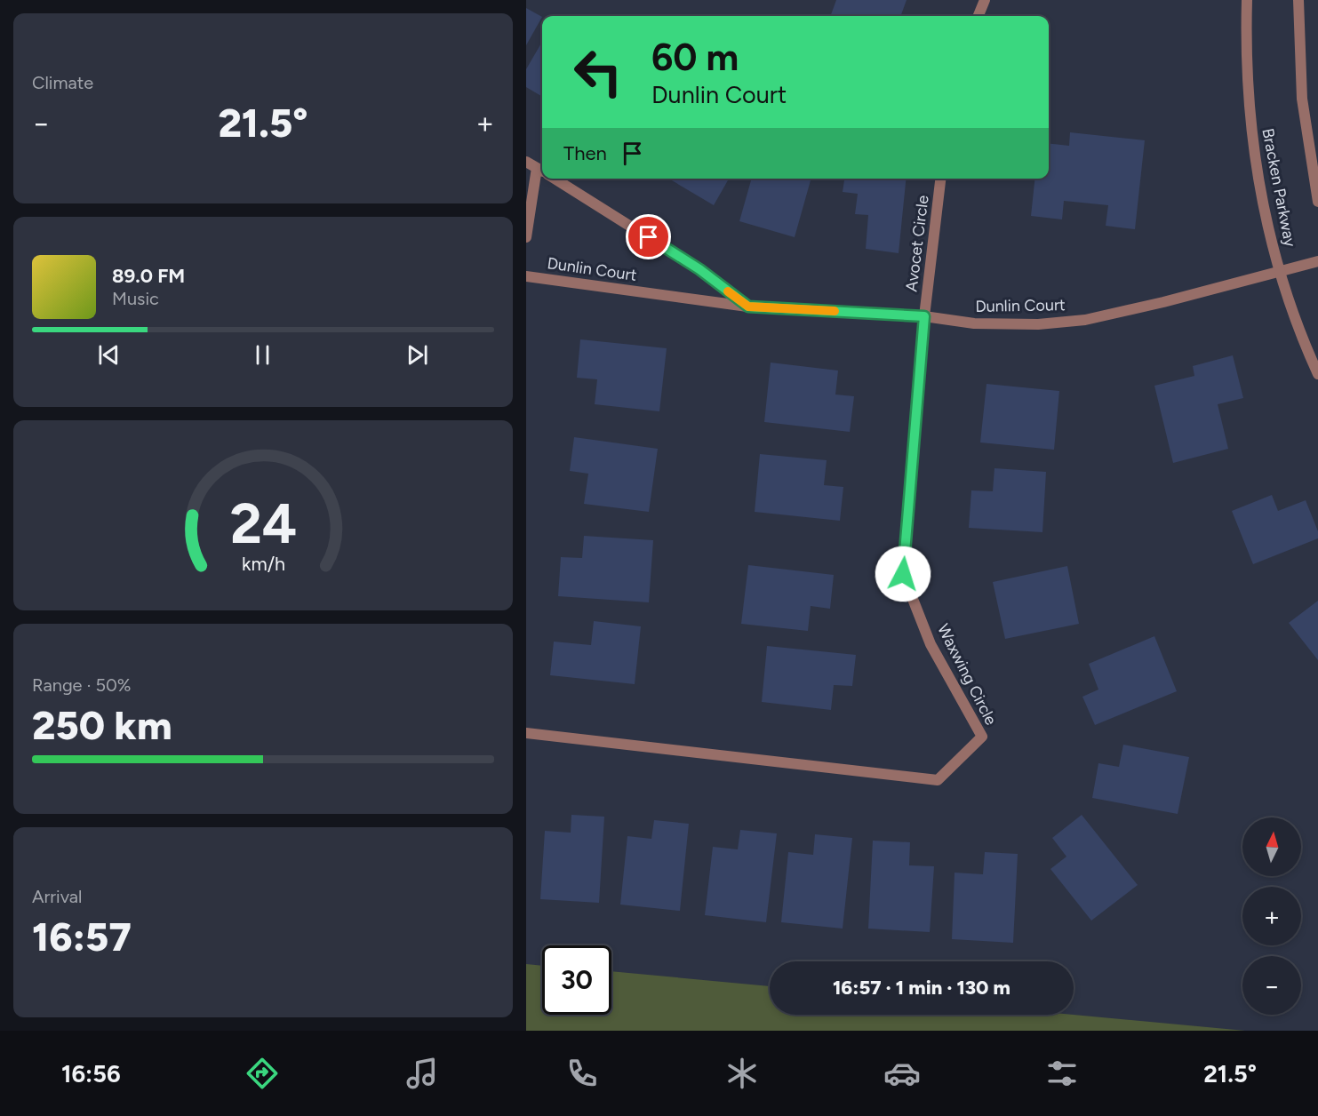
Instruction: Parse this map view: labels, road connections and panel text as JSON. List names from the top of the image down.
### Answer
{
  "streets": {
    "street": [
      "Bracken Parkway",
      "Avocet Circle",
      "Dunlin Court",
      "Waxwing Circle"
    ]
  },
  "crossings": [
    ["Bracken Parkway", "Dunlin Court"],
    ["Avocet Circle", "Dunlin Court"],
    ["Avocet Circle", "Waxwing Circle"],
    ["Dunlin Court", "Waxwing Circle"]
  ],
  "north": "top",
  "page": {
    "tile": [
      "Climate",
      ["Range · 50%", "250 km"],
      ["Arrival", "16:57"]
    ],
    "turn": ["60 m", "Dunlin Court"],
    "heat": ["−", "21.5°", "+"],
    "then": "Then",
    "song": ["89.0 FM", "Music"],
    "map_buttons": ["+", "−"],
    "limit": "30",
    "trip": "16:57 · 1 min · 130 m",
    "tabs": ["16:56", "21.5°"],
    "gauge": ["24", "km/h"]
  }
}
